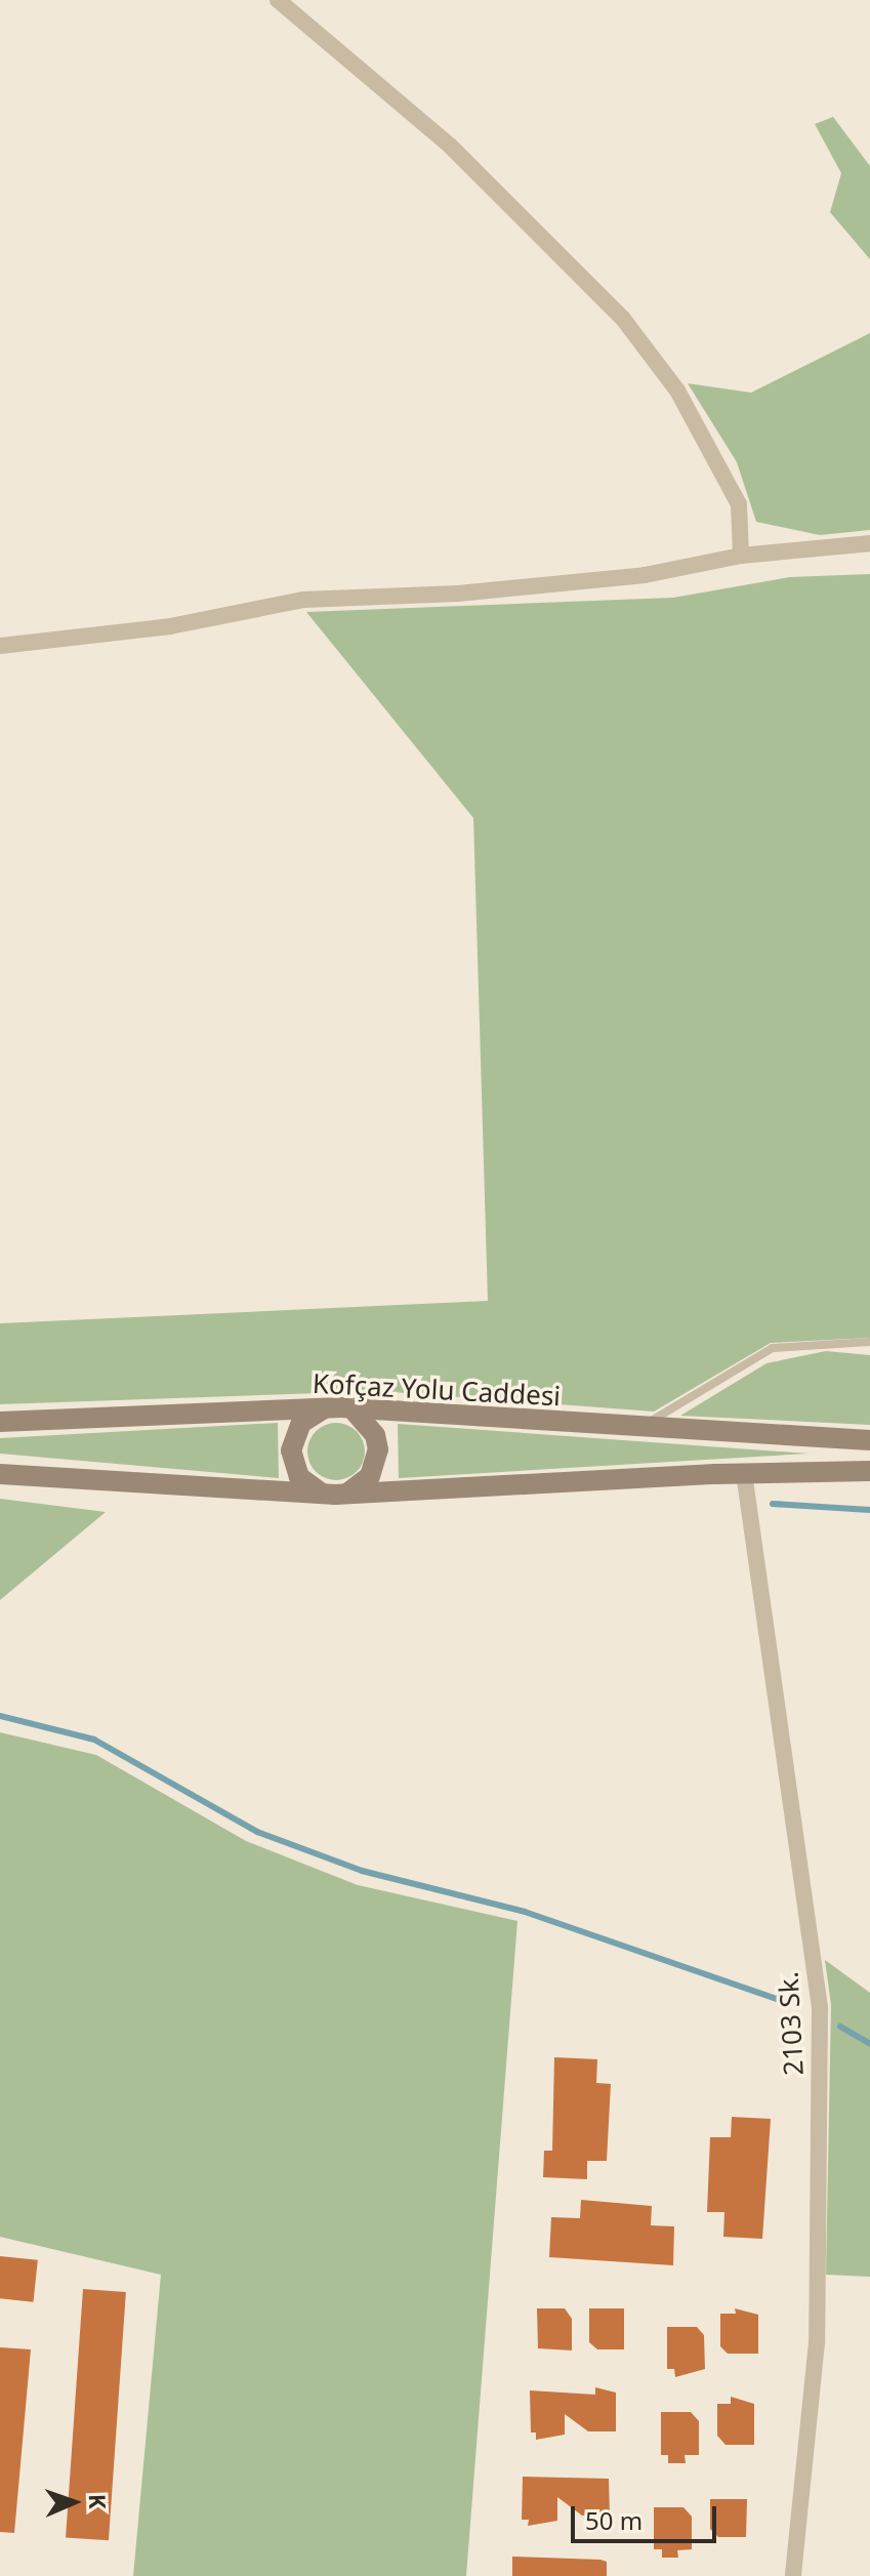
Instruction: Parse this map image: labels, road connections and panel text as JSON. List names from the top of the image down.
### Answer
{
  "streets": {
    "main road": ["Kofçaz Yolu Caddesi"],
    "street": ["2103 Sk."]
  },
  "scale_bar": "50 m",
  "north": "right"
}
